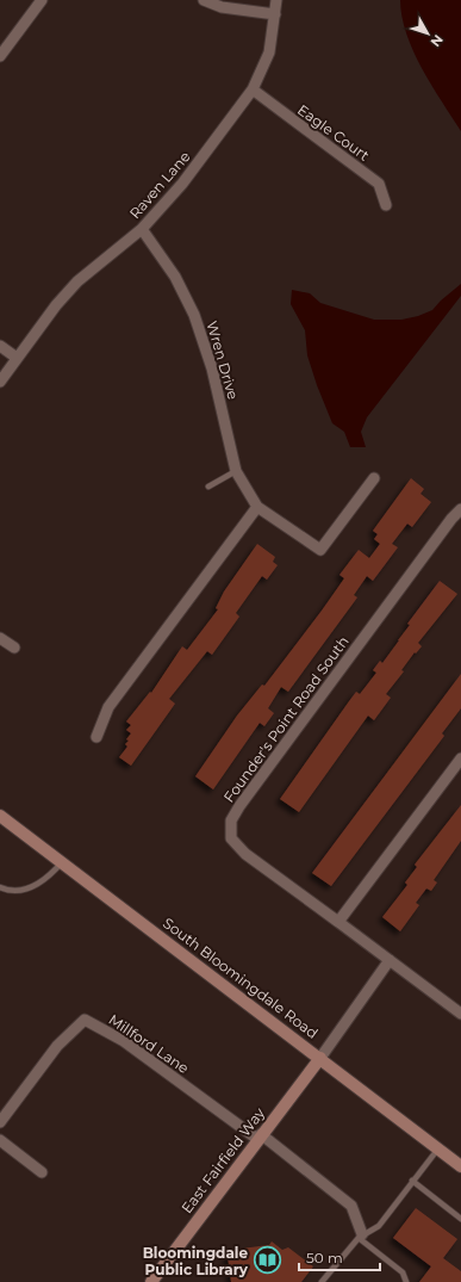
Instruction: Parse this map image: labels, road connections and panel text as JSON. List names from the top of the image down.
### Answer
{
  "streets": {
    "main road": ["South Bloomingdale Road", "East Fairfield Way"],
    "street": [
      "Eagle Court",
      "Raven Lane",
      "Wren Drive",
      "Founder's Point Road South",
      "Millford Lane"
    ]
  },
  "crossings": [
    ["Eagle Court", "Raven Lane"],
    ["Raven Lane", "Wren Drive"],
    ["South Bloomingdale Road", "East Fairfield Way"],
    ["Millford Lane", "East Fairfield Way"]
  ],
  "places": {
    "library": ["Bloomingdale Public Library"]
  },
  "scale_bar": "50 m",
  "north": "bottom right"
}
